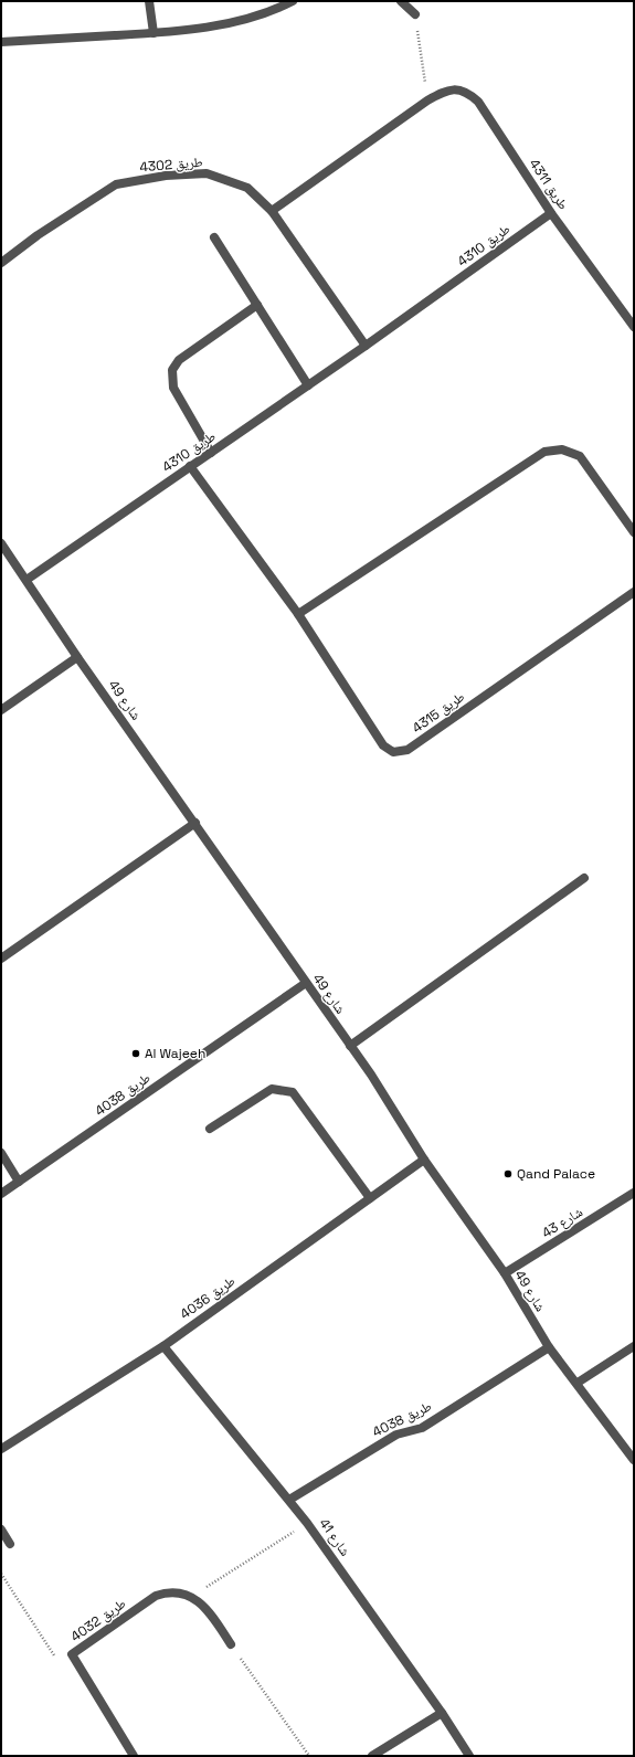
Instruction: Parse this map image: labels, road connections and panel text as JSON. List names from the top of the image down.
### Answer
{
  "streets": {
    "street": [
      "طريق 4302",
      "طريق 4311",
      "طريق 4310",
      "شارع 49",
      "طريق 4315",
      "طريق 4038",
      "شارع 43",
      "طريق 4036",
      "شارع 41",
      "طريق 4032"
    ]
  },
  "crossings": [
    ["طريق 4311", "طريق 4310"],
    ["طريق 4310", "شارع 49"],
    ["طريق 4310", "طريق 4315"],
    ["شارع 49", "طريق 4038"],
    ["شارع 49", "شارع 43"],
    ["شارع 49", "طريق 4036"],
    ["طريق 4038", "شارع 41"],
    ["طريق 4036", "شارع 41"]
  ],
  "places": ["Al Wajeeh", "Qand Palace"]
}
